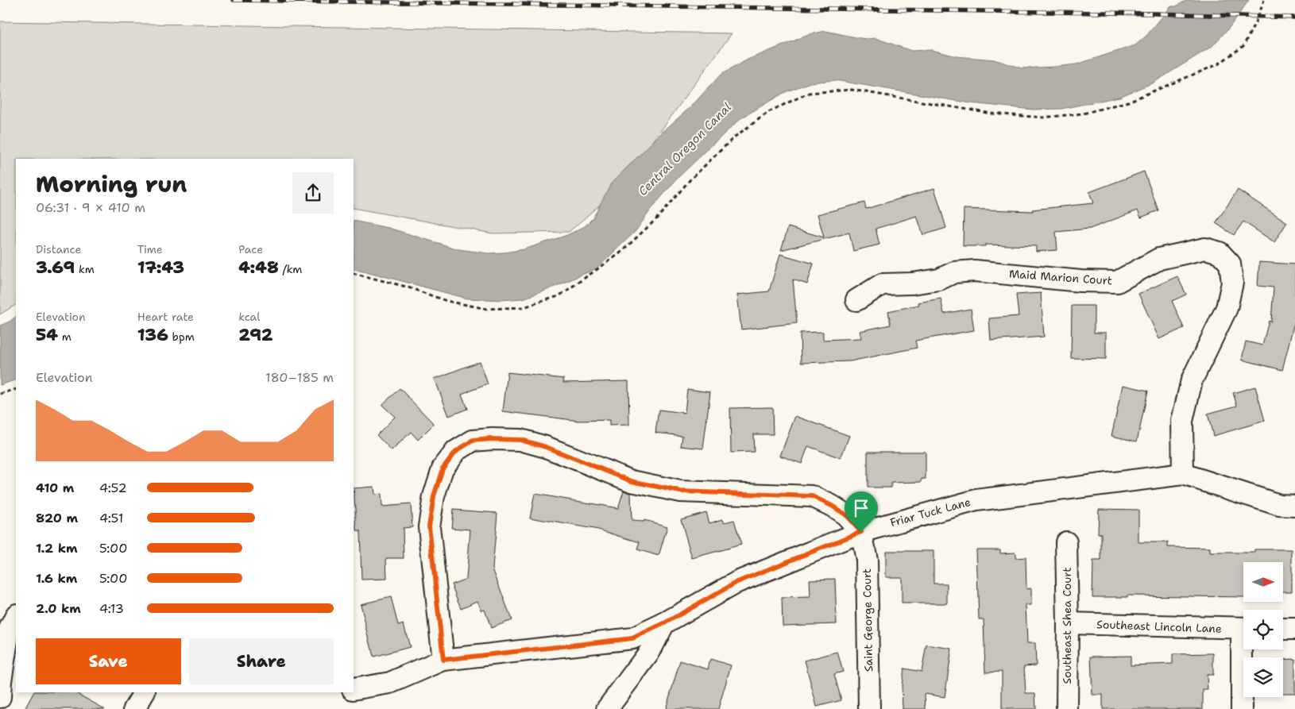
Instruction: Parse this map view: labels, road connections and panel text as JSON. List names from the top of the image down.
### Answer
{
  "streets": {
    "street": [
      "Maid Marion Court",
      "Friar Tuck Lane",
      "Saint George Court",
      "Southeast Shea Court",
      "Southeast Lincoln Lane"
    ]
  },
  "crossings": [
    ["Maid Marion Court", "Friar Tuck Lane"],
    ["Friar Tuck Lane", "Saint George Court"],
    ["Southeast Shea Court", "Southeast Lincoln Lane"]
  ],
  "water": ["Central Oregon Canal"],
  "north": "right",
  "page": {
    "heading": ["Morning run", "06:31 · 9 × 410 m"],
    "stats": [
      ["Distance", "3.69 km"],
      ["Time", "17:43"],
      ["Pace", "4:48 /km"],
      ["Elevation", "54 m"],
      ["Heart rate", "136 bpm"],
      ["kcal", "292"]
    ],
    "chart": ["Elevation", "180–185 m"],
    "list": [
      {
        "name": "410 m",
        "note": "4:52"
      },
      {
        "name": "820 m",
        "note": "4:51"
      },
      {
        "name": "1.2 km",
        "note": "5:00"
      },
      {
        "name": "1.6 km",
        "note": "5:00"
      },
      {
        "name": "2.0 km",
        "note": "4:13"
      }
    ],
    "buttons": ["Save", "Share"]
  }
}
